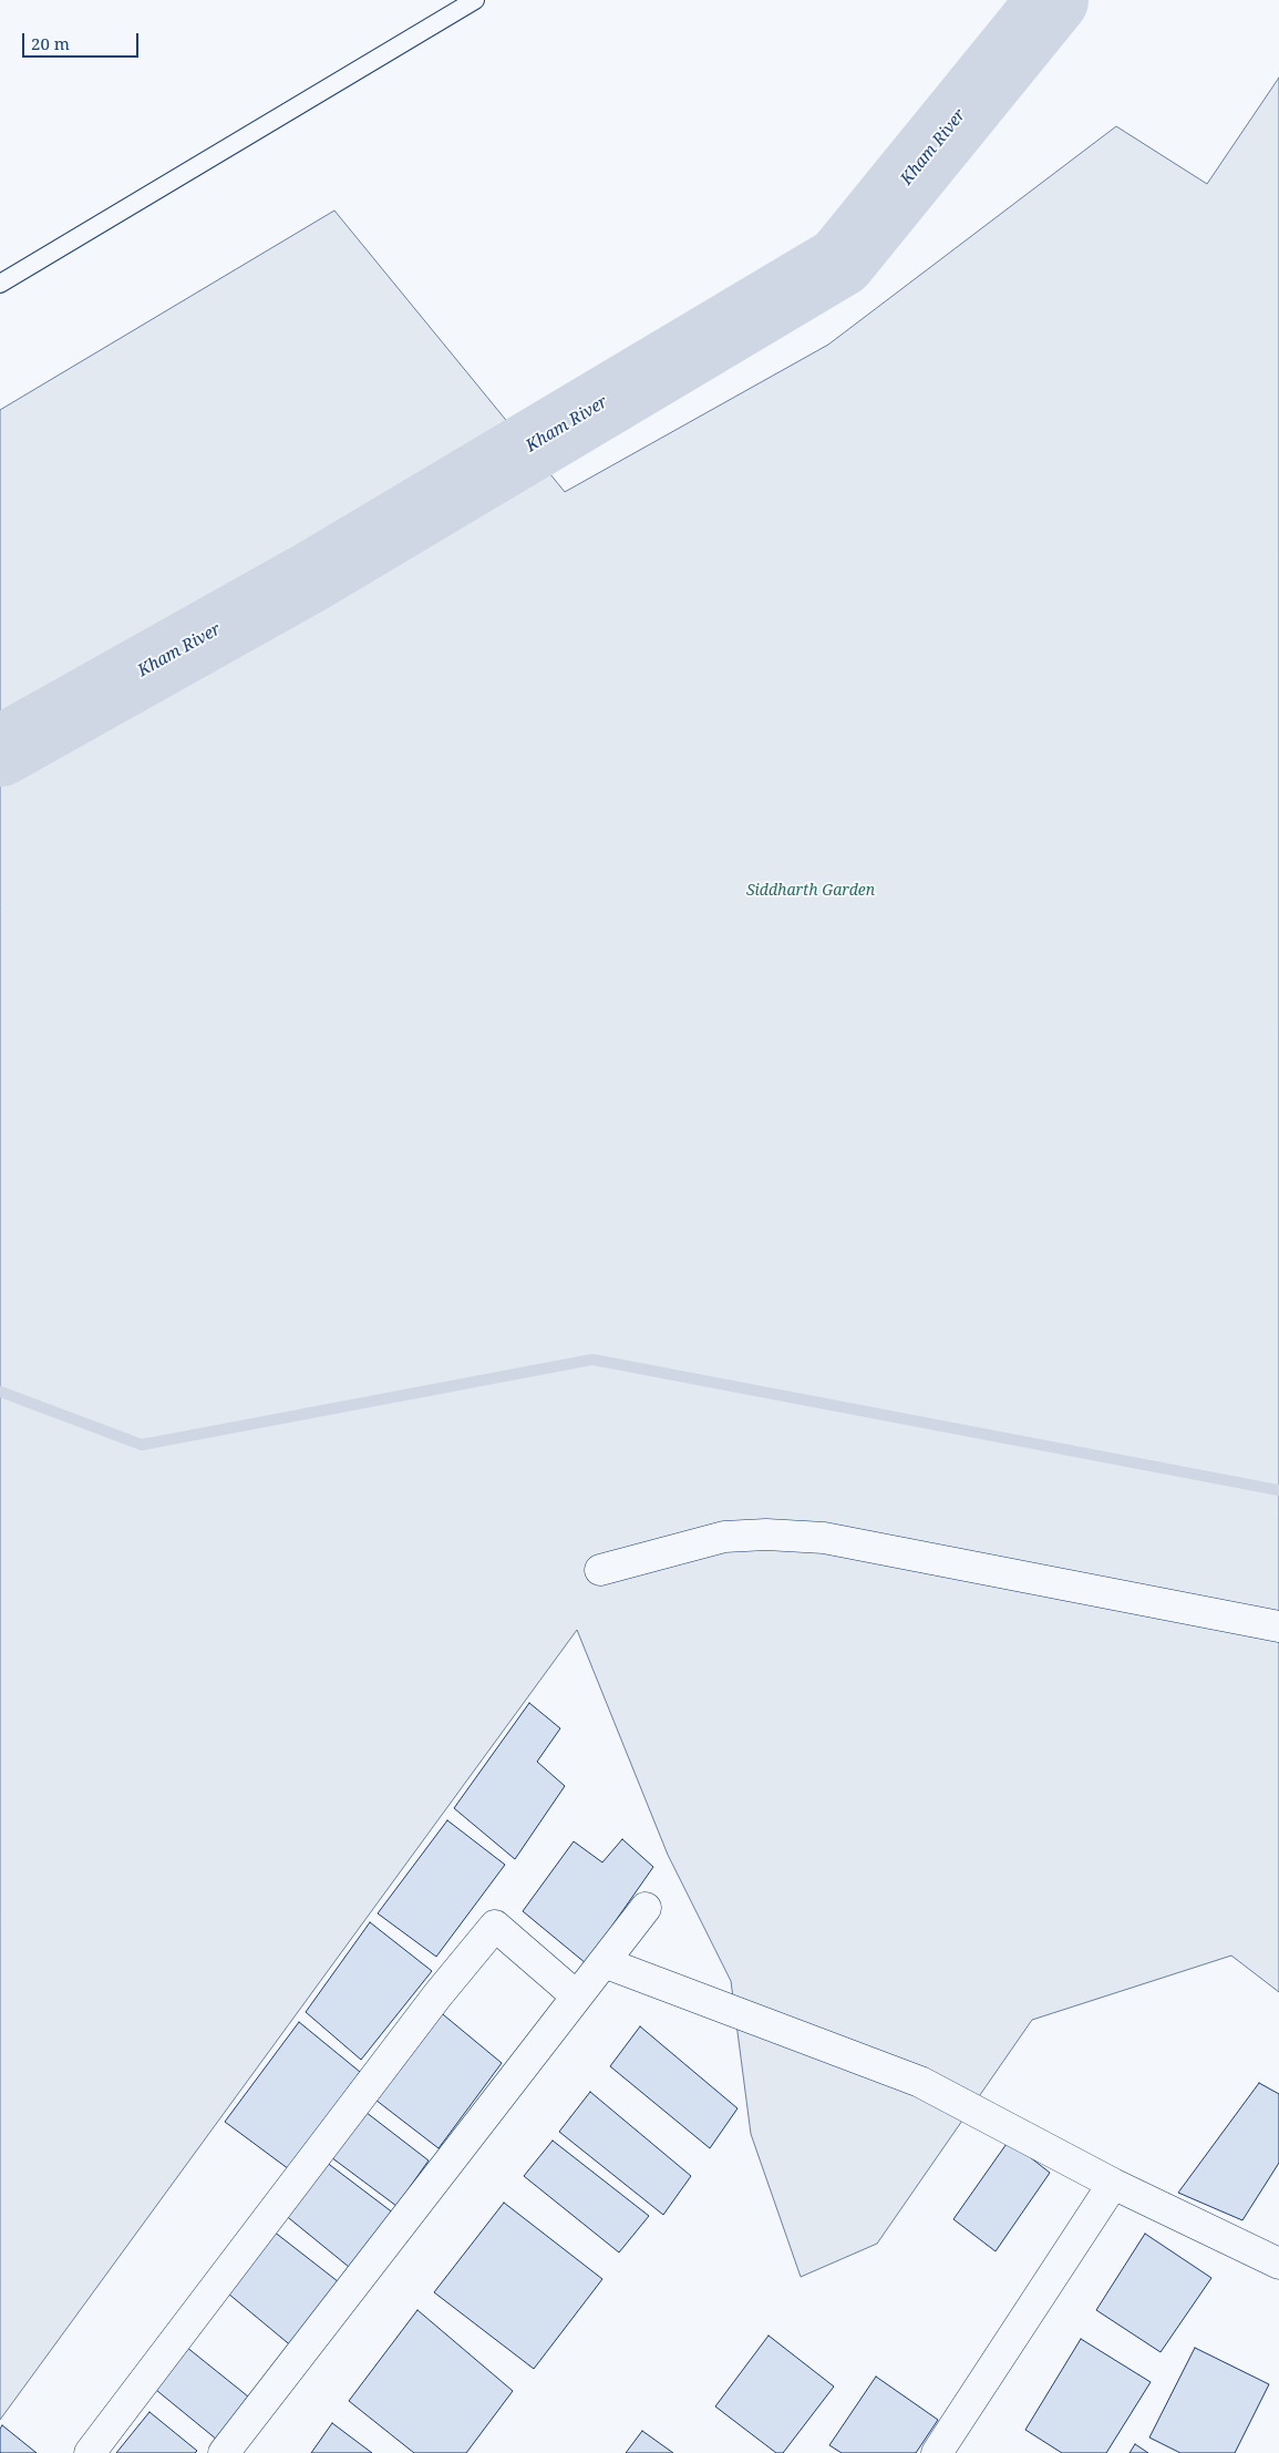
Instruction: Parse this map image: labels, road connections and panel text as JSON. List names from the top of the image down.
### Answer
{
  "water": ["Kham River"],
  "parks": ["Siddharth Garden"],
  "scale_bar": "20 m"
}
